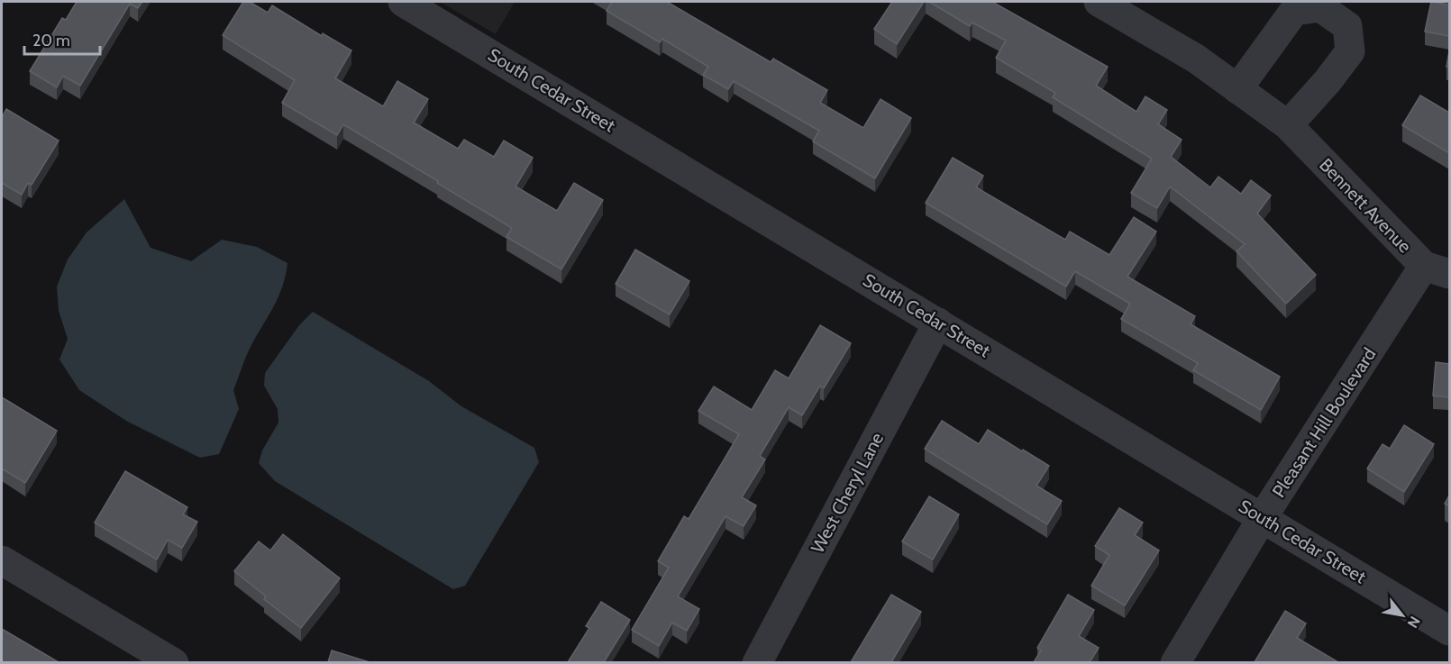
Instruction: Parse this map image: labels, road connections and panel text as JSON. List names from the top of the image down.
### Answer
{
  "streets": {
    "street": [
      "South Cedar Street",
      "Bennett Avenue",
      "Pleasant Hill Boulevard",
      "West Cheryl Lane"
    ]
  },
  "crossings": [
    ["South Cedar Street", "Pleasant Hill Boulevard"],
    ["South Cedar Street", "West Cheryl Lane"],
    ["Bennett Avenue", "Pleasant Hill Boulevard"]
  ],
  "scale_bar": "20 m",
  "north": "bottom right"
}
